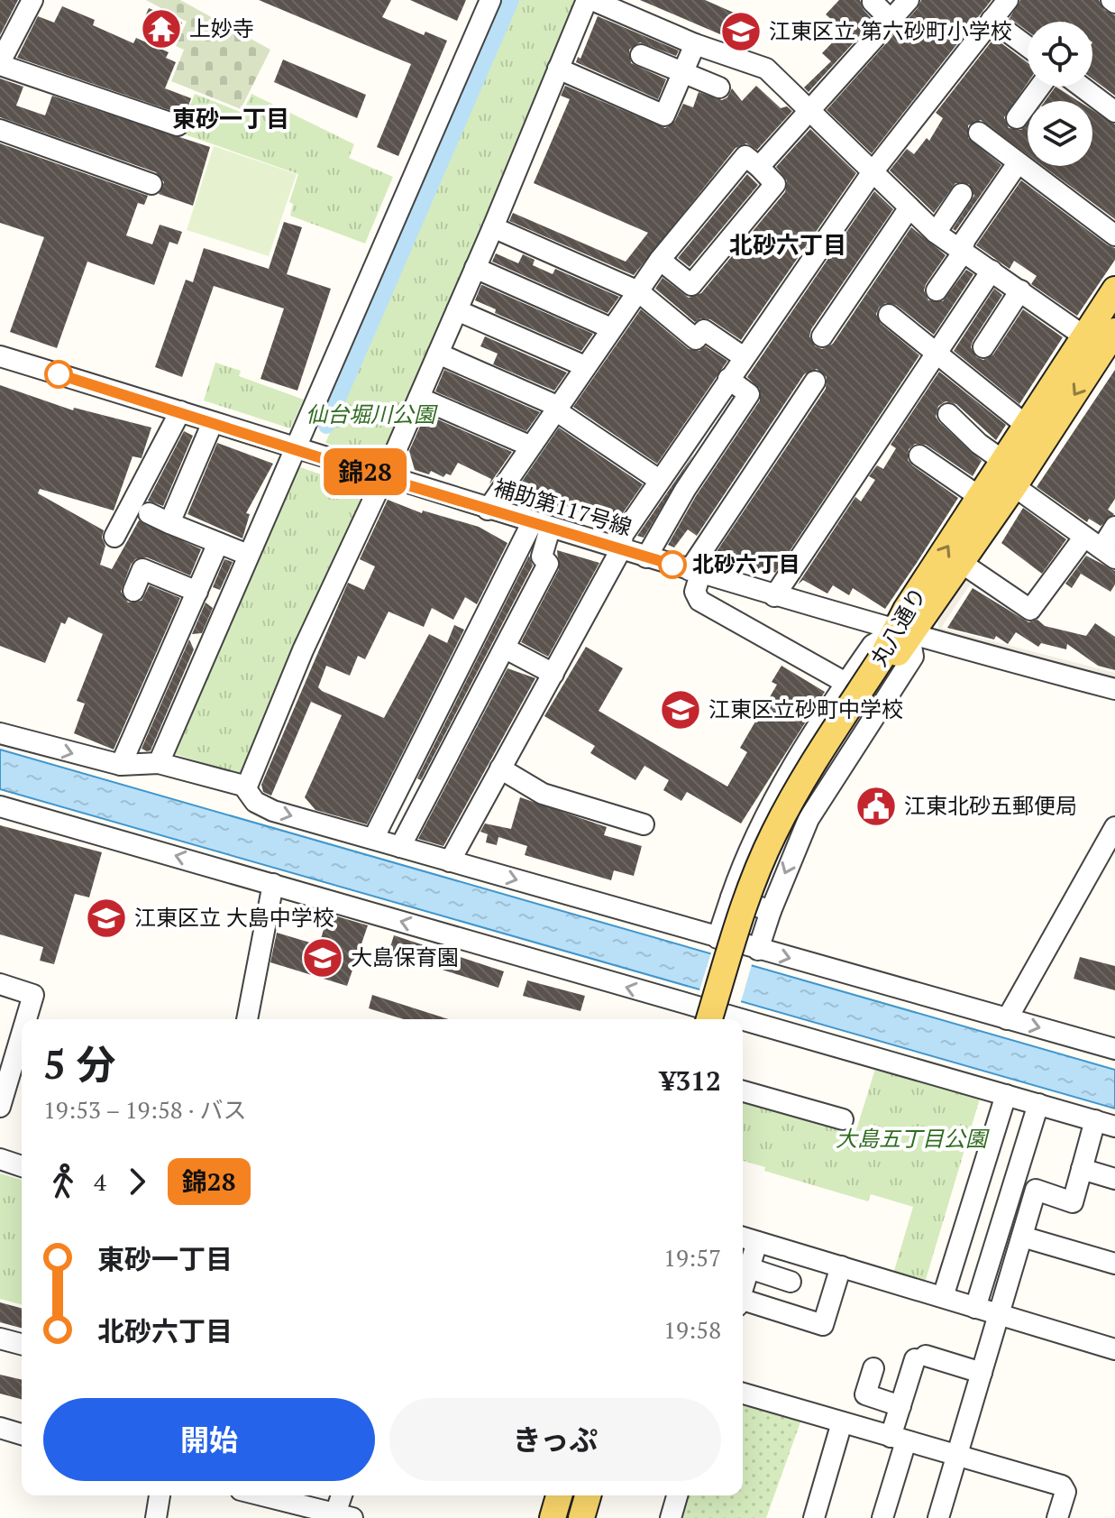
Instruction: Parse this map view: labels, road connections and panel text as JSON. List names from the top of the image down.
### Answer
{
  "streets": {
    "main road": ["丸八通り"],
    "street": ["補助第117号線"]
  },
  "crossings": [
    ["補助第117号線", "丸八通り"]
  ],
  "districts": ["東砂一丁目", "北砂六丁目"],
  "parks": ["仙台堀川公園", "大島五丁目公園"],
  "places": {
    "temple": ["上妙寺"],
    "school or university": [
      "江東区立 第六砂町小学校",
      "江東区立砂町中学校",
      "江東区立 大島中学校",
      "大島保育園"
    ],
    "other": ["北砂六丁目"],
    "public building": ["江東北砂五郵便局"]
  },
  "lines": ["bus line 錦28"],
  "page": {
    "on_map": "錦28",
    "heading": ["5 分", "19:53 – 19:58 · バス", "¥312"],
    "legs": ["4", "錦28"],
    "list": [
      {
        "name": "東砂一丁目",
        "value": "19:57"
      },
      {
        "name": "北砂六丁目",
        "value": "19:58"
      }
    ],
    "buttons": ["開始", "きっぷ"]
  }
}
